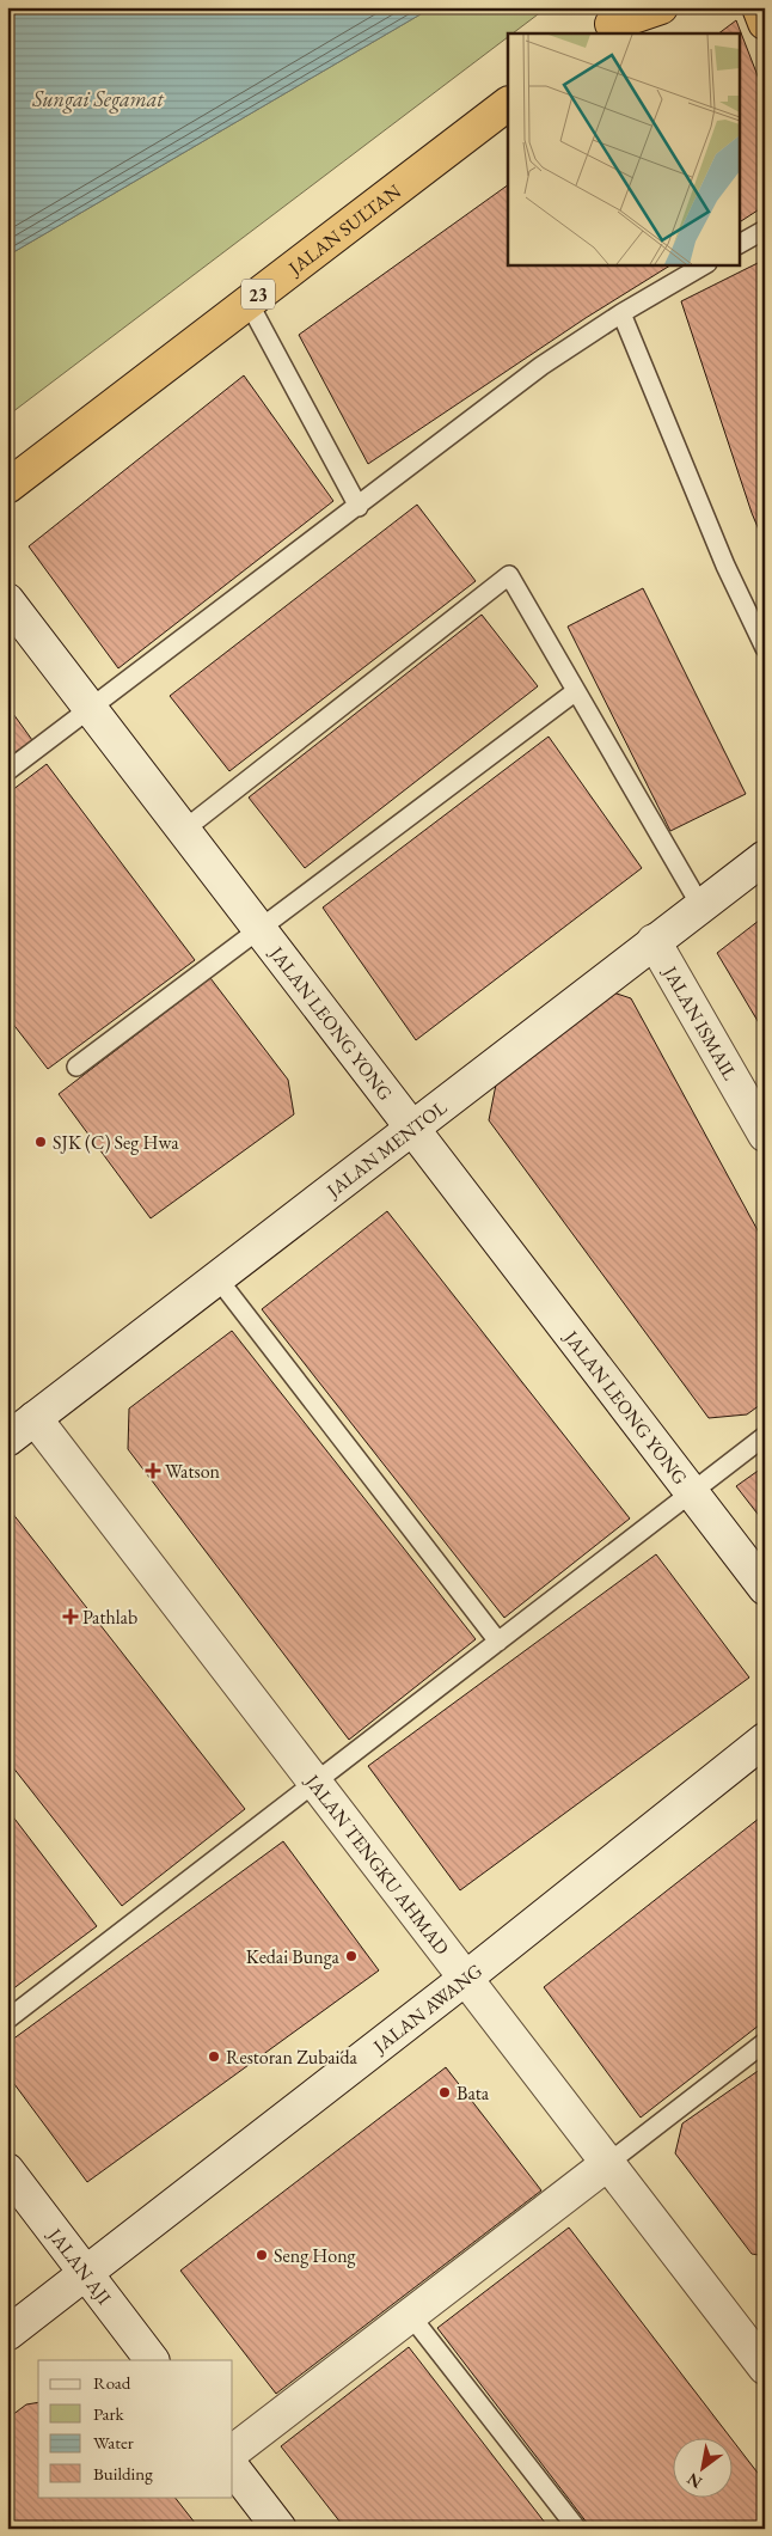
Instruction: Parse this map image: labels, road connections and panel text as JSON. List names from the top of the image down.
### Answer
{
  "streets": {
    "highway": ["JALAN SULTAN", "23"],
    "street": [
      "JALAN LEONG YONG",
      "JALAN ISMAIL",
      "JALAN MENTOL",
      "JALAN TENGKU AHMAD",
      "JALAN AWANG",
      "JALAN AJI"
    ]
  },
  "crossings": [
    ["JALAN LEONG YONG", "JALAN MENTOL"],
    ["JALAN ISMAIL", "JALAN MENTOL"],
    ["JALAN MENTOL", "JALAN TENGKU AHMAD"],
    ["JALAN TENGKU AHMAD", "JALAN AWANG"],
    ["JALAN AWANG", "JALAN AJI"]
  ],
  "water": ["Sungai Segamat"],
  "places": {
    "other": [
      "SJK (C) Seg Hwa",
      "Kedai Bunga",
      "Restoran Zubaida",
      "Bata",
      "Seng Hong"
    ],
    "health": ["Watson", "Pathlab"]
  },
  "legend": [
    "Road",
    "Park",
    "Water",
    "Building"
  ],
  "north": "bottom left"
}
